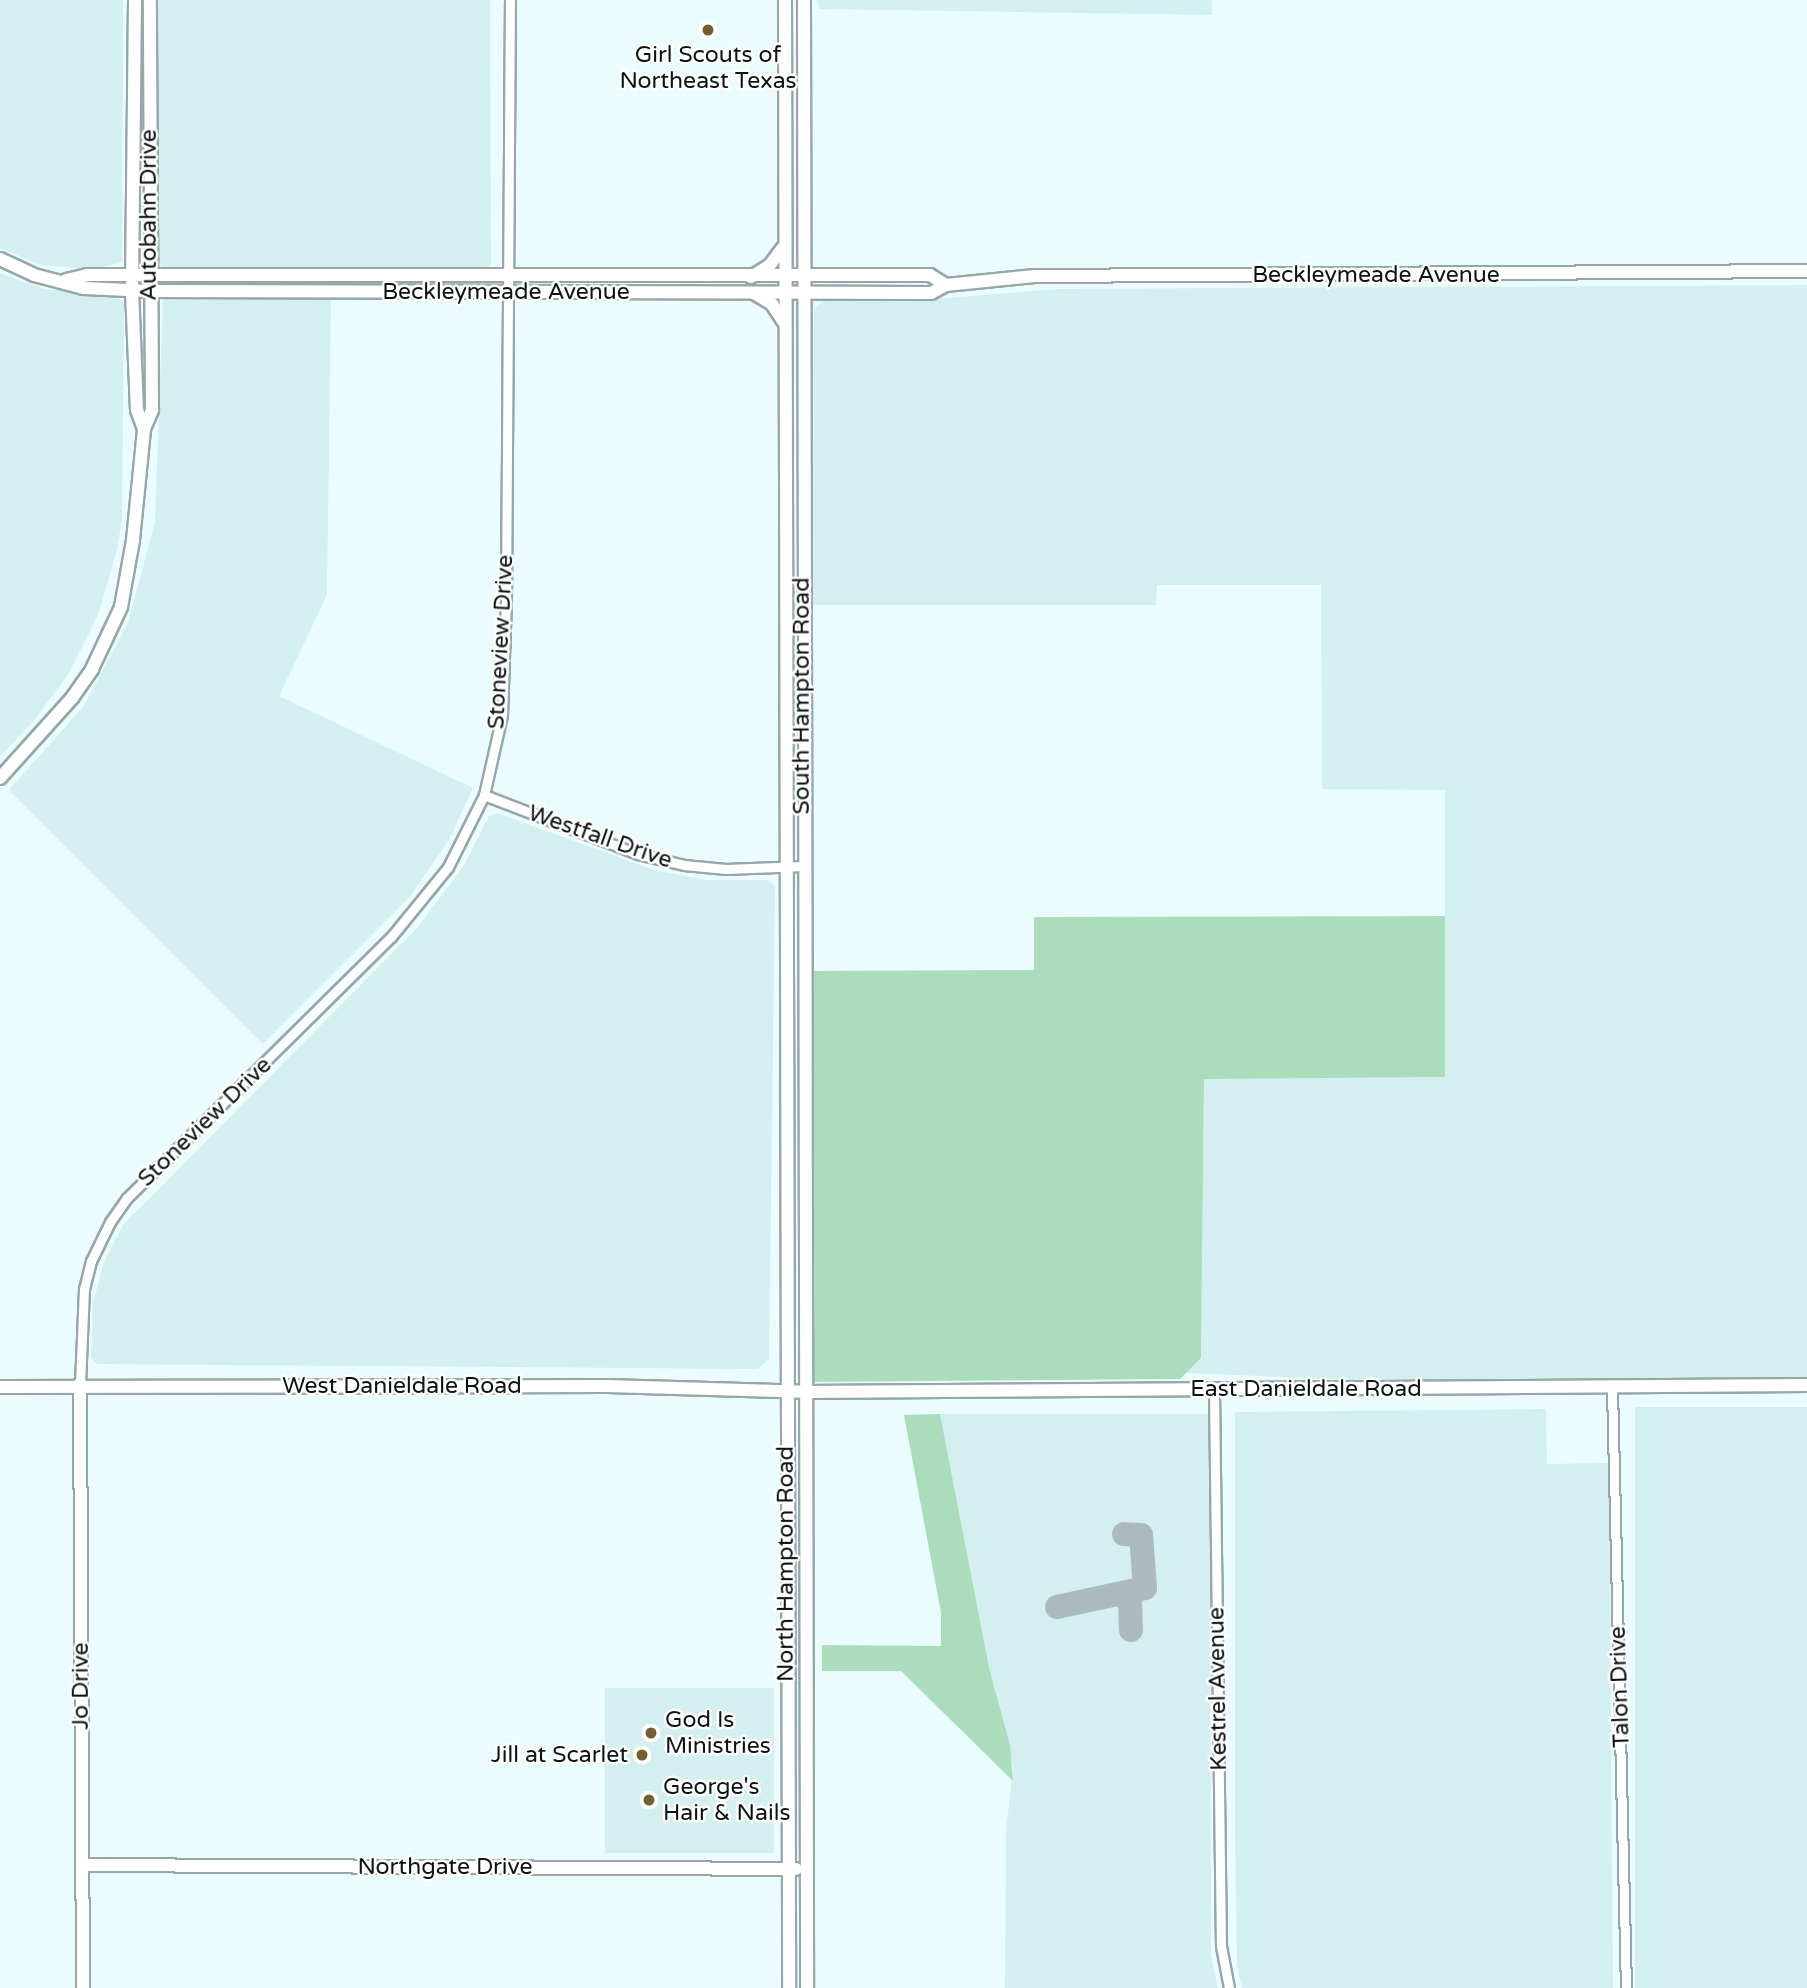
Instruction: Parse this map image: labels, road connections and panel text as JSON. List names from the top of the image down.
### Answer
{
  "streets": {
    "street": [
      "Autobahn Drive",
      "Beckleymeade Avenue",
      "Stoneview Drive",
      "South Hampton Road",
      "Westfall Drive",
      "West Danieldale Road",
      "East Danieldale Road",
      "North Hampton Road",
      "Jo Drive",
      "Talon Drive",
      "Kestrel Avenue",
      "Northgate Drive"
    ]
  },
  "crossings": [
    ["Autobahn Drive", "Beckleymeade Avenue"],
    ["Beckleymeade Avenue", "Stoneview Drive"],
    ["Beckleymeade Avenue", "South Hampton Road"],
    ["Stoneview Drive", "Westfall Drive"],
    ["Stoneview Drive", "West Danieldale Road"],
    ["Stoneview Drive", "Jo Drive"],
    ["South Hampton Road", "Westfall Drive"],
    ["South Hampton Road", "West Danieldale Road"],
    ["South Hampton Road", "East Danieldale Road"],
    ["South Hampton Road", "North Hampton Road"],
    ["West Danieldale Road", "East Danieldale Road"],
    ["West Danieldale Road", "North Hampton Road"],
    ["West Danieldale Road", "Jo Drive"],
    ["East Danieldale Road", "North Hampton Road"],
    ["East Danieldale Road", "Talon Drive"],
    ["East Danieldale Road", "Kestrel Avenue"],
    ["North Hampton Road", "Northgate Drive"],
    ["Jo Drive", "Northgate Drive"]
  ],
  "places": [
    "Girl Scouts of Northeast Texas",
    "God Is Ministries",
    "Jill at Scarlet",
    "George's Hair & Nails"
  ]
}
